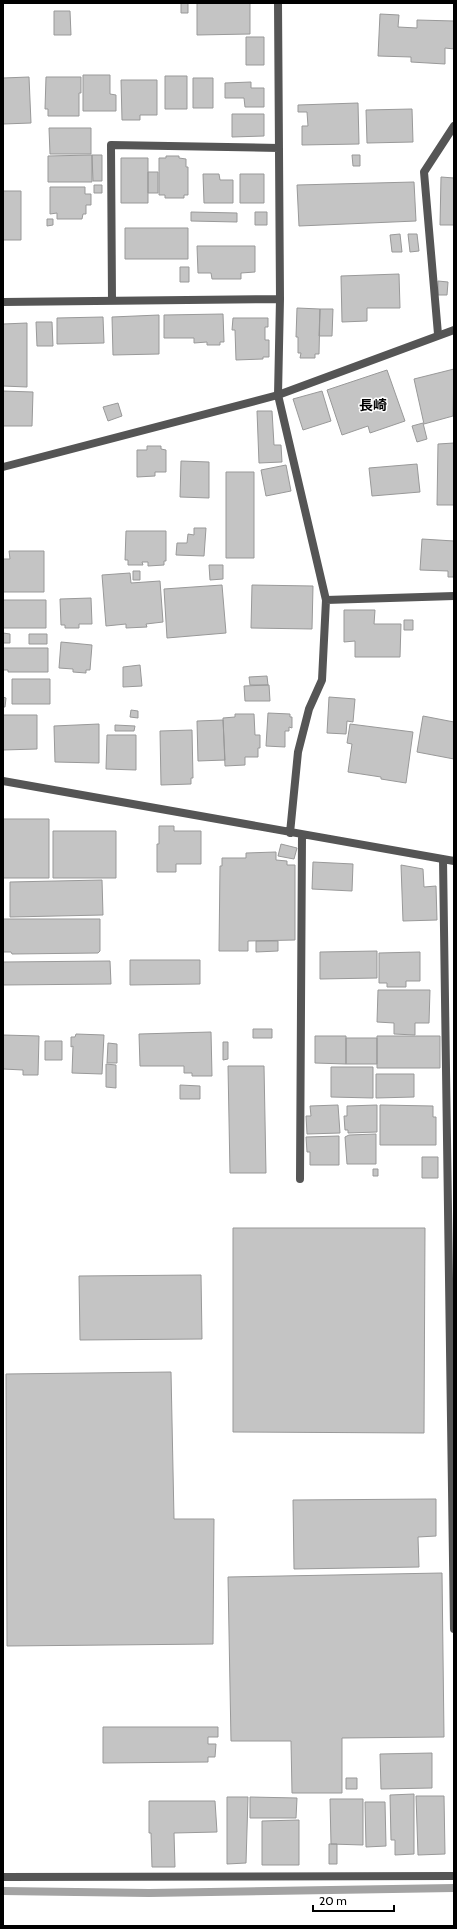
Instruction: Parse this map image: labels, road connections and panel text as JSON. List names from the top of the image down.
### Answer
{
  "districts": ["長崎"],
  "scale_bar": "20 m"
}
